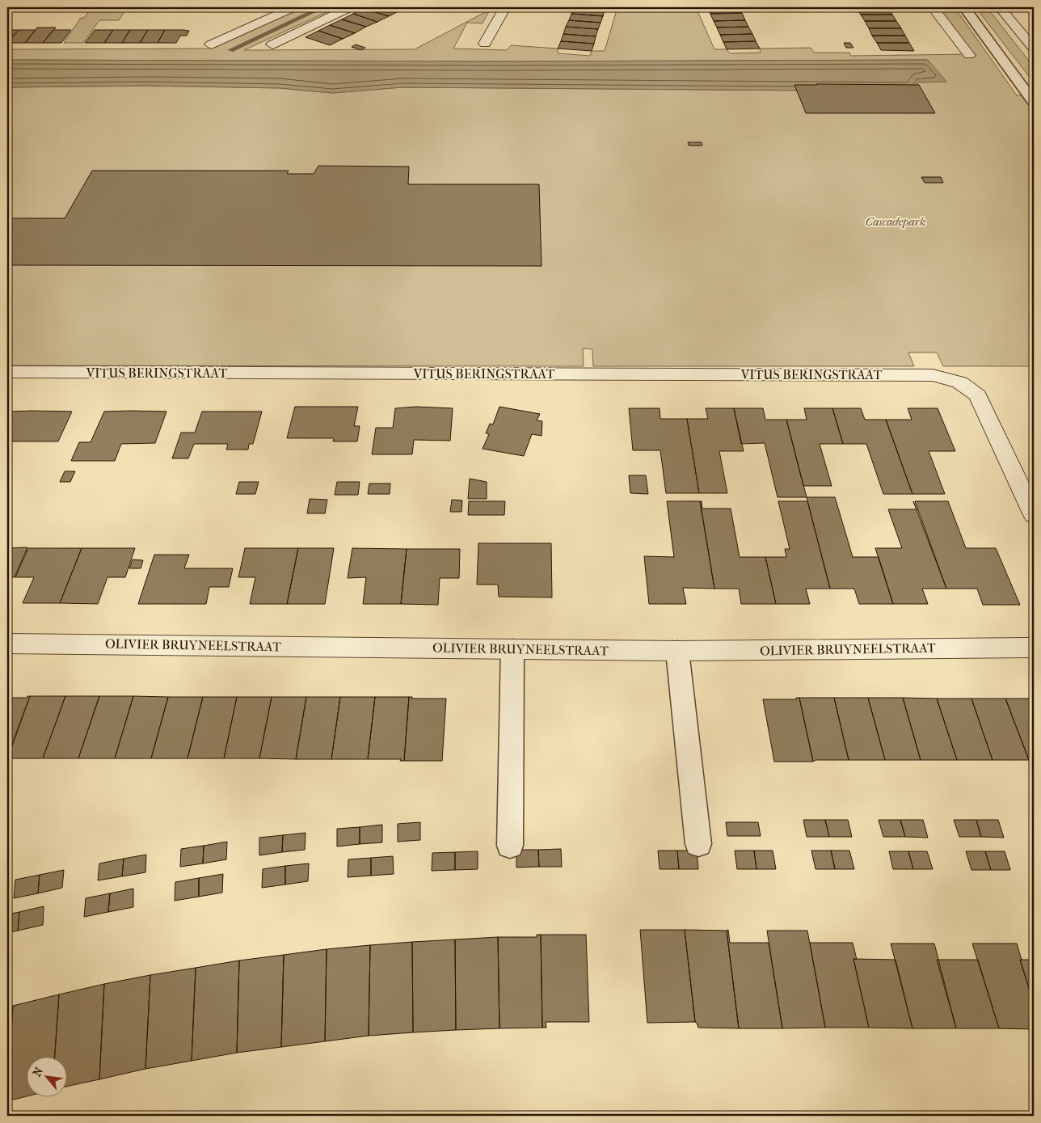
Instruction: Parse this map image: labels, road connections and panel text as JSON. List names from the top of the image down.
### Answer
{
  "streets": {
    "street": ["VITUS BERINGSTRAAT", "OLIVIER BRUYNEELSTRAAT"]
  },
  "parks": ["Cascadepark"],
  "north": "top left"
}
